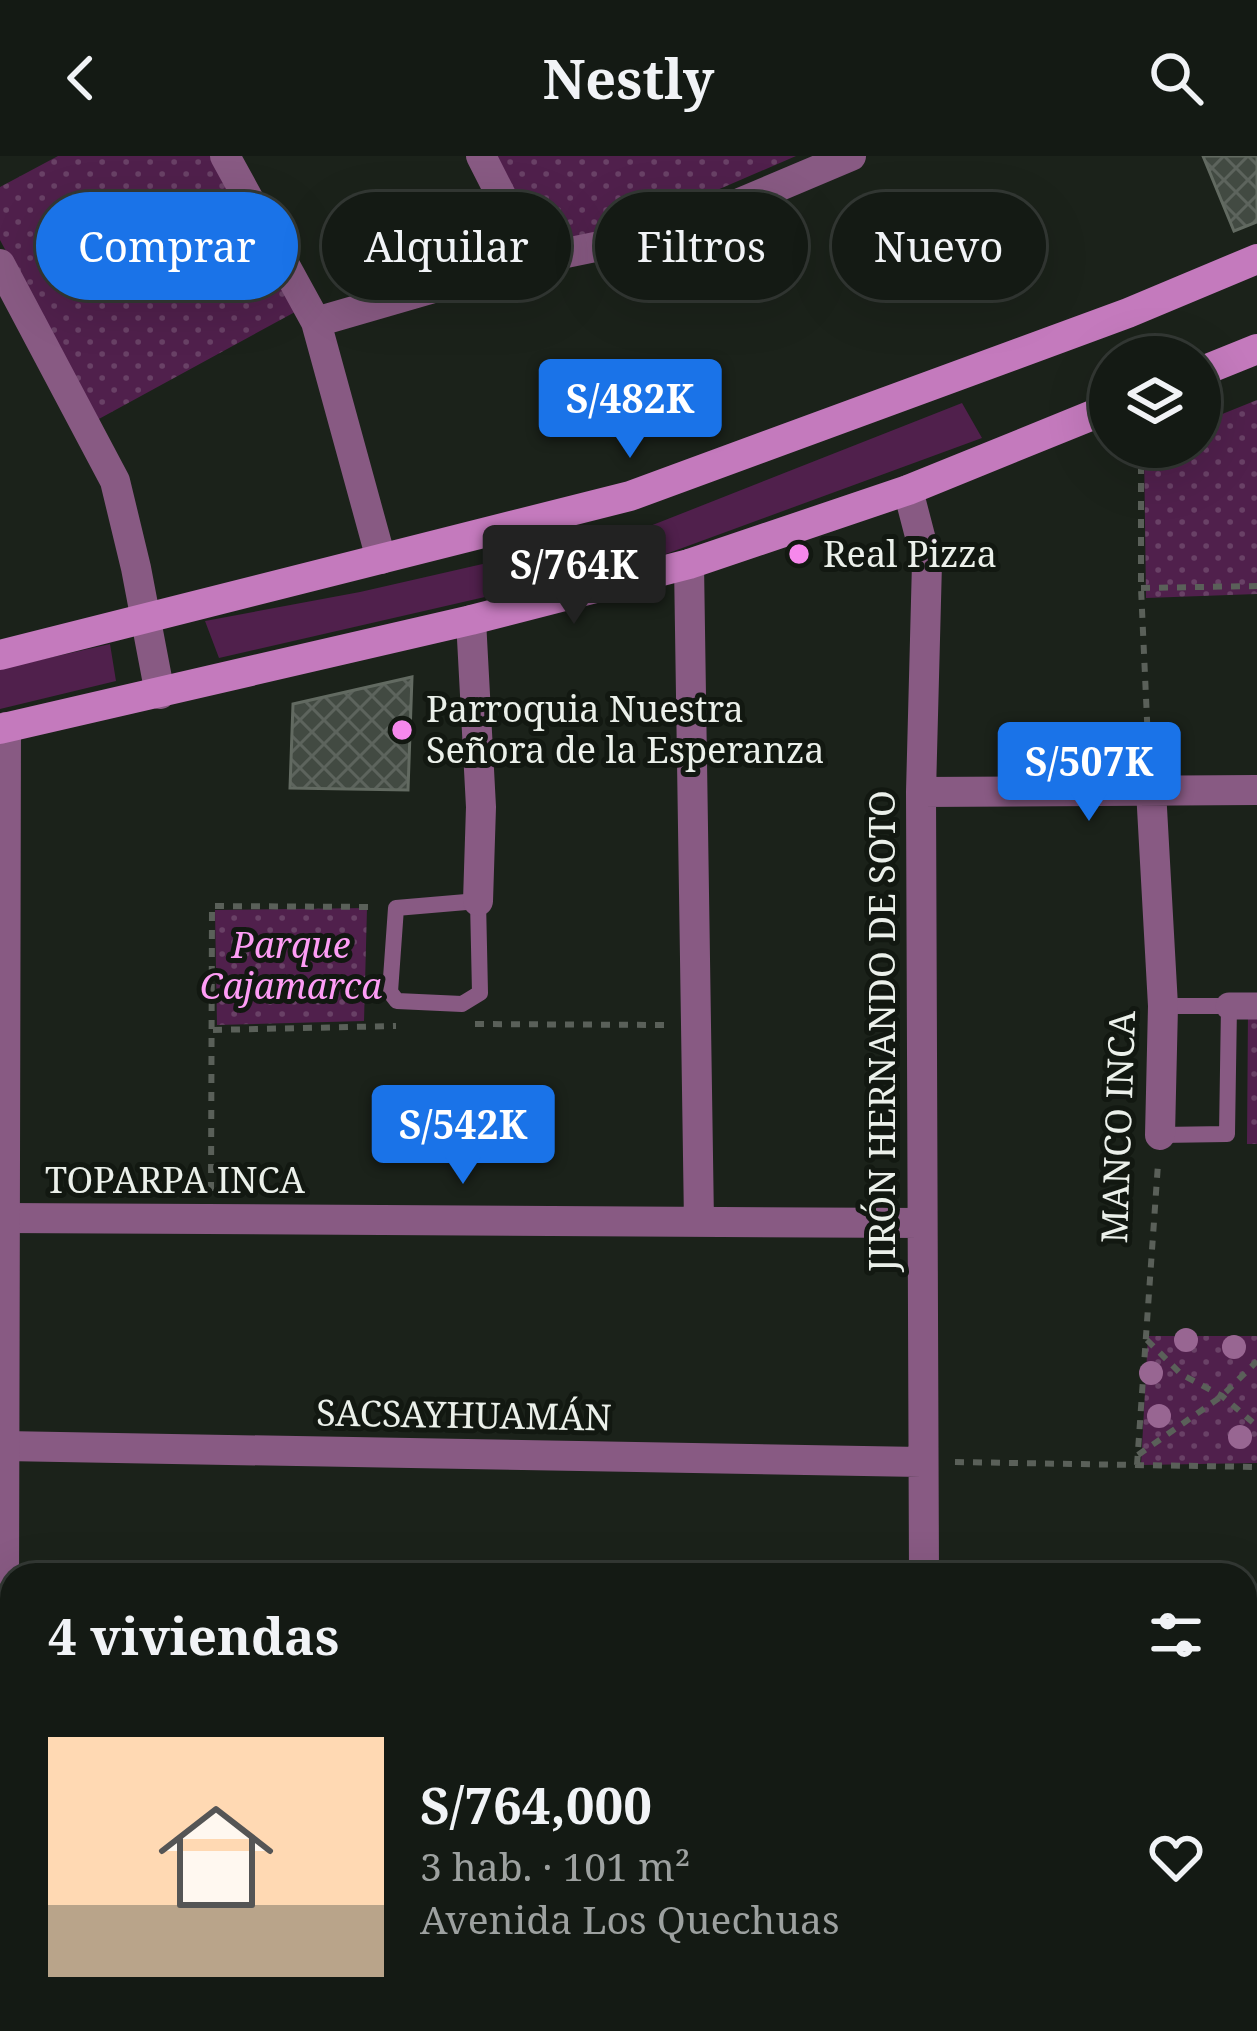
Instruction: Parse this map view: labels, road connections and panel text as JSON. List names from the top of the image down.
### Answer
{
  "streets": {
    "street": [
      "JIRÓN HERNANDO DE SOTO",
      "MANCO INCA",
      "TOPARPA INCA",
      "SACSAYHUAMÁN"
    ]
  },
  "crossings": [
    ["JIRÓN HERNANDO DE SOTO", "TOPARPA INCA"],
    ["JIRÓN HERNANDO DE SOTO", "SACSAYHUAMÁN"]
  ],
  "parks": ["Parque Cajamarca"],
  "places": ["Real Pizza", "Parroquia Nuestra Señora de la Esperanza"],
  "page": {
    "header": "Nestly",
    "chip": [
      "Comprar",
      "Alquilar",
      "Filtros",
      "Nuevo"
    ],
    "price": [
      "S/482K",
      "S/764K",
      "S/507K",
      "S/542K"
    ],
    "heading": "4 viviendas",
    "list": [
      {
        "name": "S/764,000",
        "note": "3 hab. · 101 m² · Avenida Los Quechuas"
      }
    ]
  }
}
